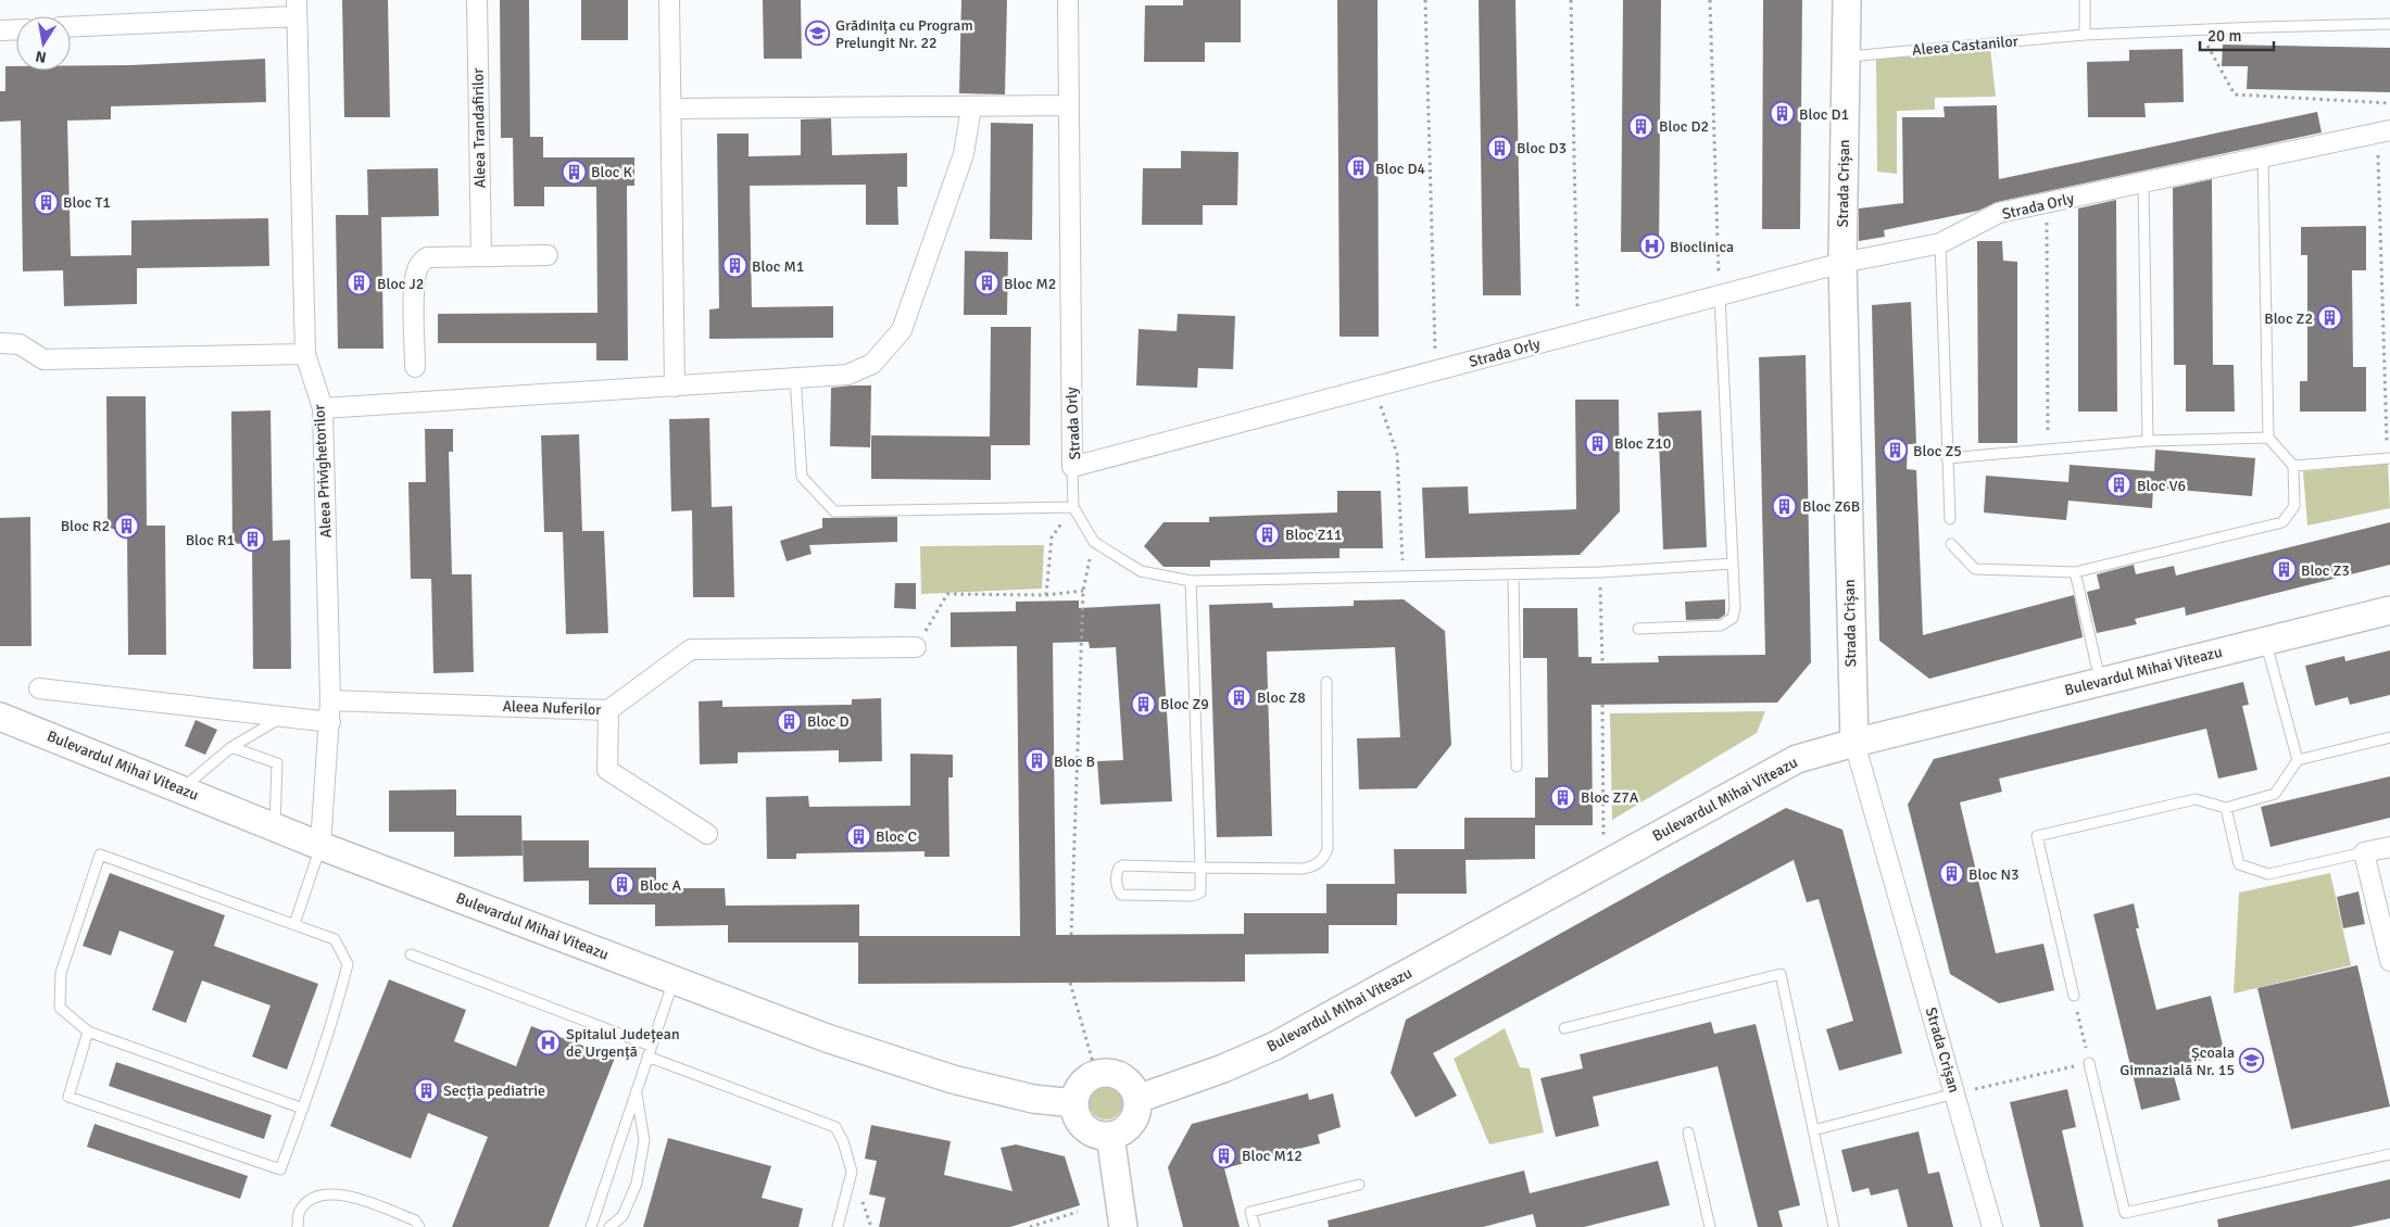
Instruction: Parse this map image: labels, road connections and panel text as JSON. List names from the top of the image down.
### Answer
{
  "streets": {
    "main road": ["Strada Crișan", "Bulevardul Mihai Viteazu"],
    "street": [
      "Aleea Trandafirilor",
      "Strada Orly",
      "Aleea Privighetorilor",
      "Aleea Nuferilor"
    ],
    "lane": ["Aleea Castanilor"]
  },
  "crossings": [
    ["Aleea Castanilor", "Strada Crișan"],
    ["Strada Crișan", "Strada Orly"],
    ["Strada Crișan", "Bulevardul Mihai Viteazu"],
    ["Aleea Privighetorilor", "Bulevardul Mihai Viteazu"],
    ["Aleea Privighetorilor", "Aleea Nuferilor"]
  ],
  "places": {
    "school or university": ["Grădinița cu Program Prelungit Nr. 22", "Școala Gimnazială Nr. 15"],
    "building": [
      "Bloc D1",
      "Bloc D2",
      "Bloc D3",
      "Bloc D4",
      "Bloc K",
      "Bloc T1",
      "Bloc M1",
      "Bloc J2",
      "Bloc M2",
      "Bloc Z2",
      "Bloc Z10",
      "Bloc Z5",
      "Bloc V6",
      "Bloc Z6B",
      "Bloc R2",
      "Bloc Z11",
      "Bloc R1",
      "Bloc Z3",
      "Bloc Z8",
      "Bloc Z9",
      "Bloc D",
      "Bloc B",
      "Bloc Z7A",
      "Bloc C",
      "Bloc N3",
      "Bloc A",
      "Secția pediatrie",
      "Bloc M12"
    ],
    "hospital": ["Bioclinica", "Spitalul Județean de Urgență"]
  },
  "scale_bar": "20 m",
  "north": "bottom"
}
